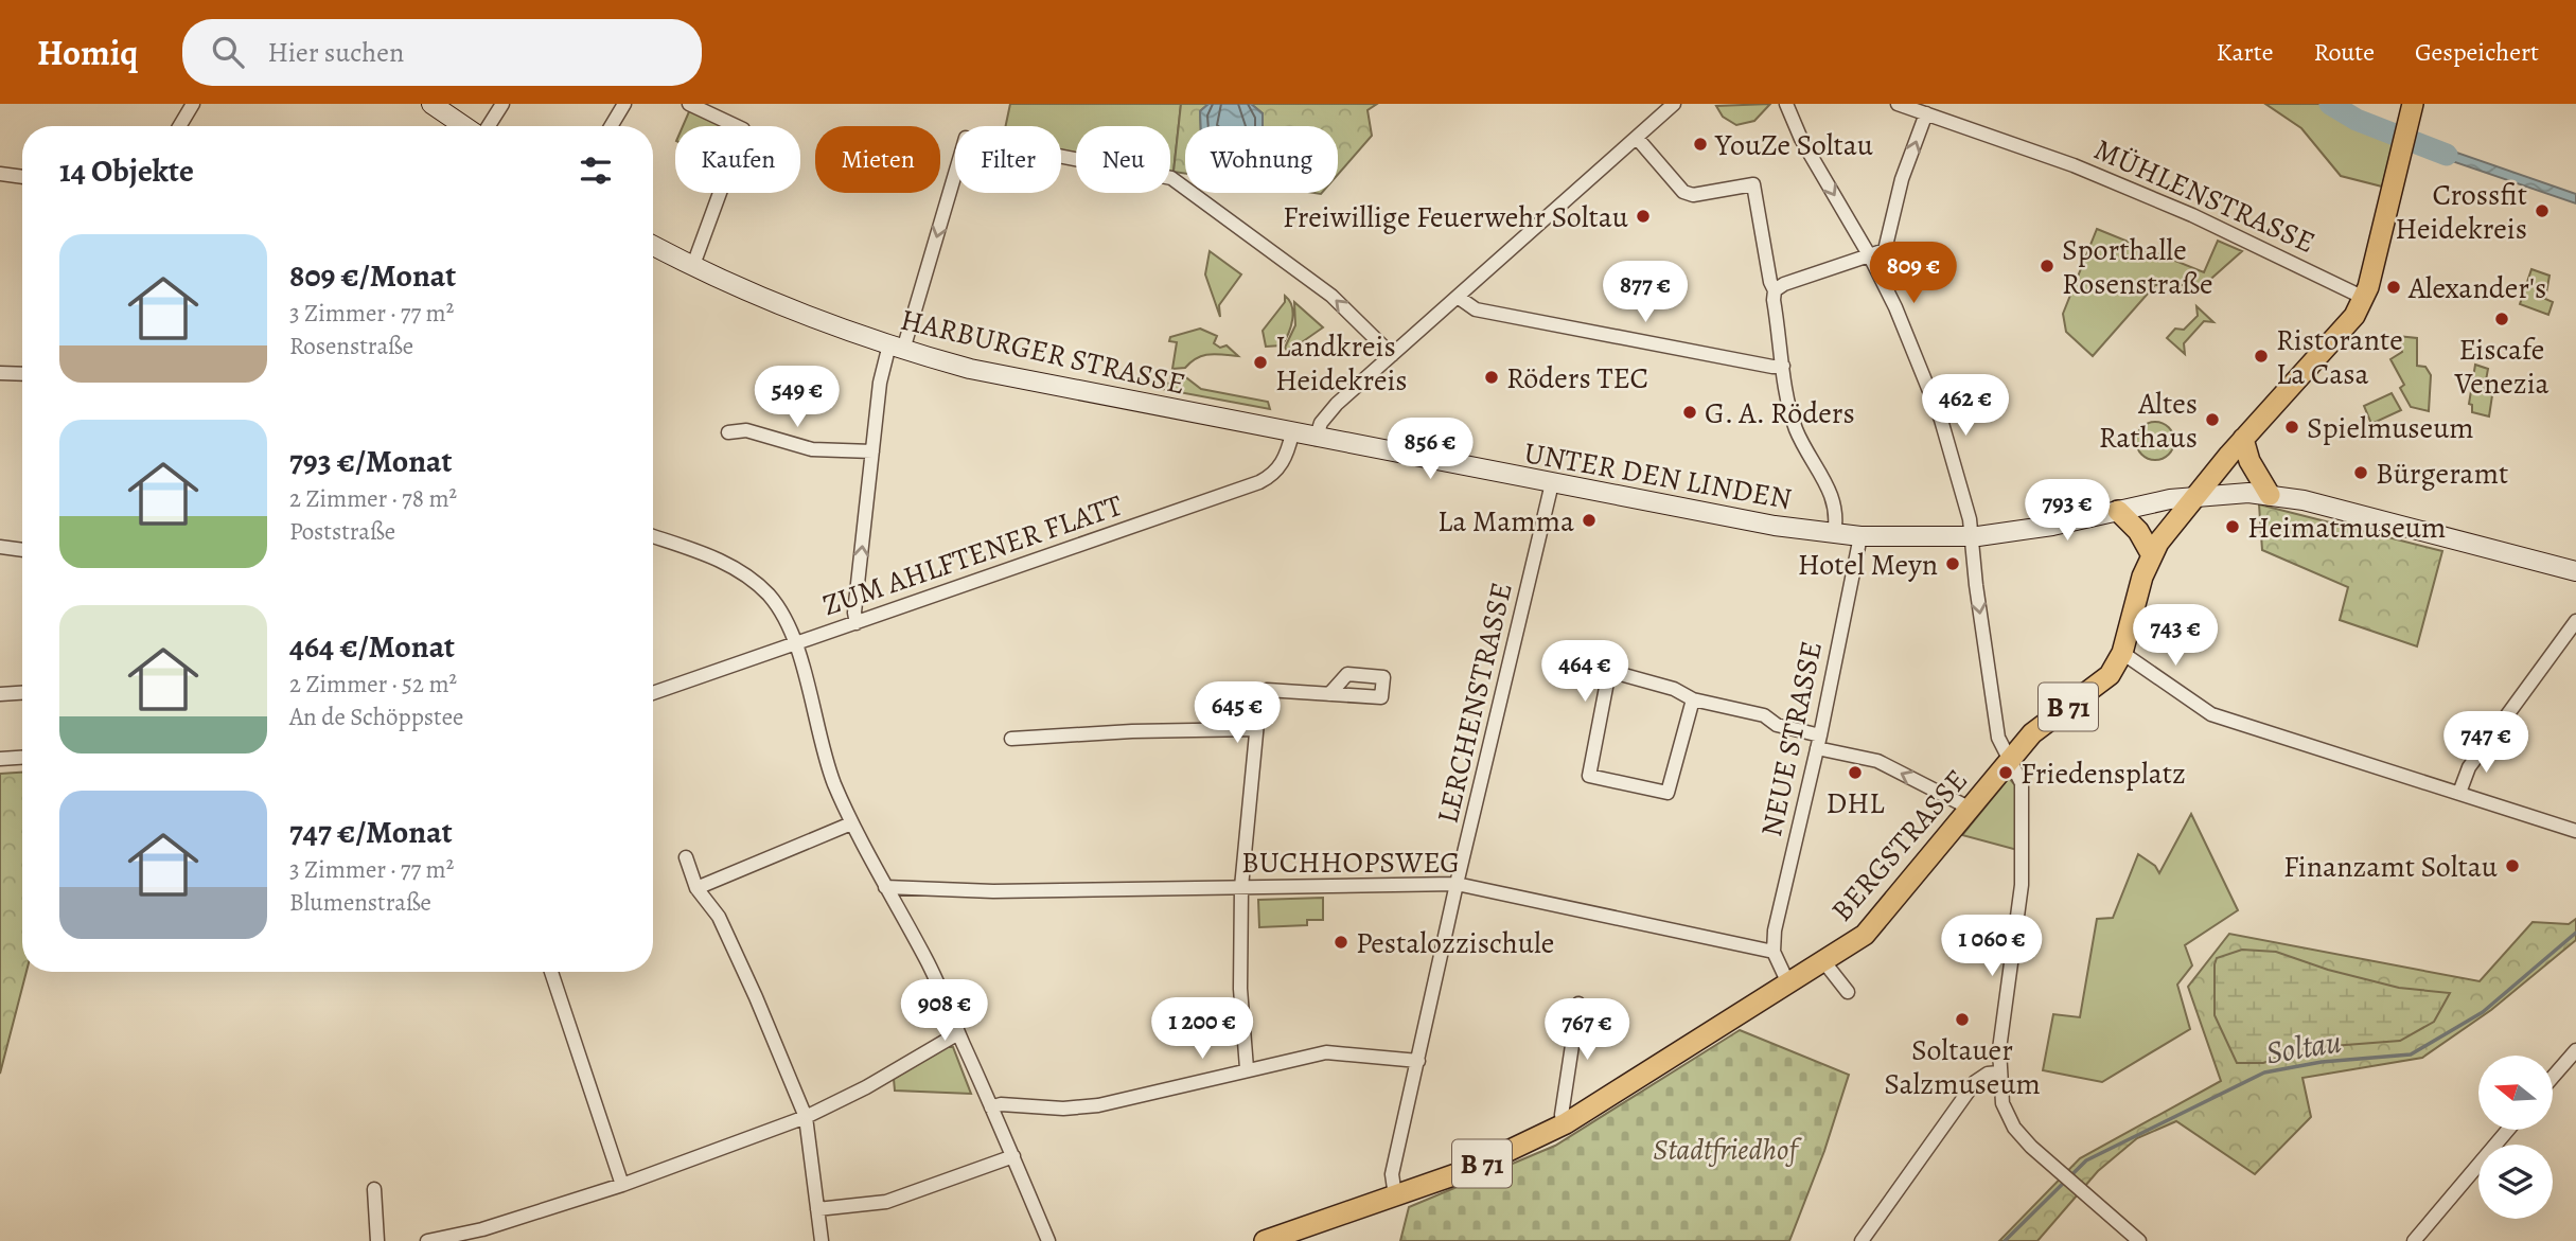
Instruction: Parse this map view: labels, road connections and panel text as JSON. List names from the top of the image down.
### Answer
{
  "streets": {
    "main road": [
      "HARBURGER STRASSE",
      "UNTER DEN LINDEN",
      "B 71",
      "BERGSTRASSE"
    ],
    "street": [
      "MÜHLENSTRASSE",
      "ZUM AHLFTENER FLATT",
      "LERCHENSTRASSE",
      "NEUE STRASSE",
      "BUCHHOPSWEG"
    ]
  },
  "crossings": [
    ["MÜHLENSTRASSE", "B 71"],
    ["HARBURGER STRASSE", "UNTER DEN LINDEN"],
    ["HARBURGER STRASSE", "ZUM AHLFTENER FLATT"],
    ["UNTER DEN LINDEN", "LERCHENSTRASSE"],
    ["UNTER DEN LINDEN", "B 71"],
    ["UNTER DEN LINDEN", "NEUE STRASSE"],
    ["LERCHENSTRASSE", "BERGSTRASSE"],
    ["LERCHENSTRASSE", "BUCHHOPSWEG"],
    ["B 71", "BERGSTRASSE"],
    ["NEUE STRASSE", "BUCHHOPSWEG"]
  ],
  "water": ["Soltau"],
  "parks": ["Stadtfriedhof"],
  "places": [
    "YouZe Soltau",
    "Crossfit Heidekreis",
    "Freiwillige Feuerwehr Soltau",
    "Sporthalle Rosenstraße",
    "Alexander's",
    "Eiscafe Venezia",
    "Ristorante La Casa",
    "Landkreis Heidekreis",
    "Röders TEC",
    "G. A. Röders",
    "Altes Rathaus",
    "Spielmuseum",
    "Bürgeramt",
    "La Mamma",
    "Heimatmuseum",
    "Hotel Meyn",
    "DHL",
    "Friedensplatz",
    "Finanzamt Soltau",
    "Pestalozzischule",
    "Soltauer Salzmuseum"
  ],
  "north": "left",
  "page": {
    "header": "Homiq",
    "search": "Hier suchen",
    "nav": ["Karte", "Route", "Gespeichert"],
    "chip": [
      "Kaufen",
      "Mieten",
      "Filter",
      "Neu",
      "Wohnung"
    ],
    "heading": "14 Objekte",
    "list": [
      {
        "name": "809 €/Monat",
        "note": "3 Zimmer · 77 m² · Rosenstraße"
      },
      {
        "name": "793 €/Monat",
        "note": "2 Zimmer · 78 m² · Poststraße"
      },
      {
        "name": "464 €/Monat",
        "note": "2 Zimmer · 52 m² · An de Schöppstee"
      },
      {
        "name": "747 €/Monat",
        "note": "3 Zimmer · 77 m² · Blumenstraße"
      }
    ],
    "price": [
      "809 €",
      "877 €",
      "549 €",
      "462 €",
      "856 €",
      "793 €",
      "743 €",
      "464 €",
      "645 €",
      "747 €",
      "1 060 €",
      "908 €",
      "1 200 €",
      "767 €"
    ]
  }
}
